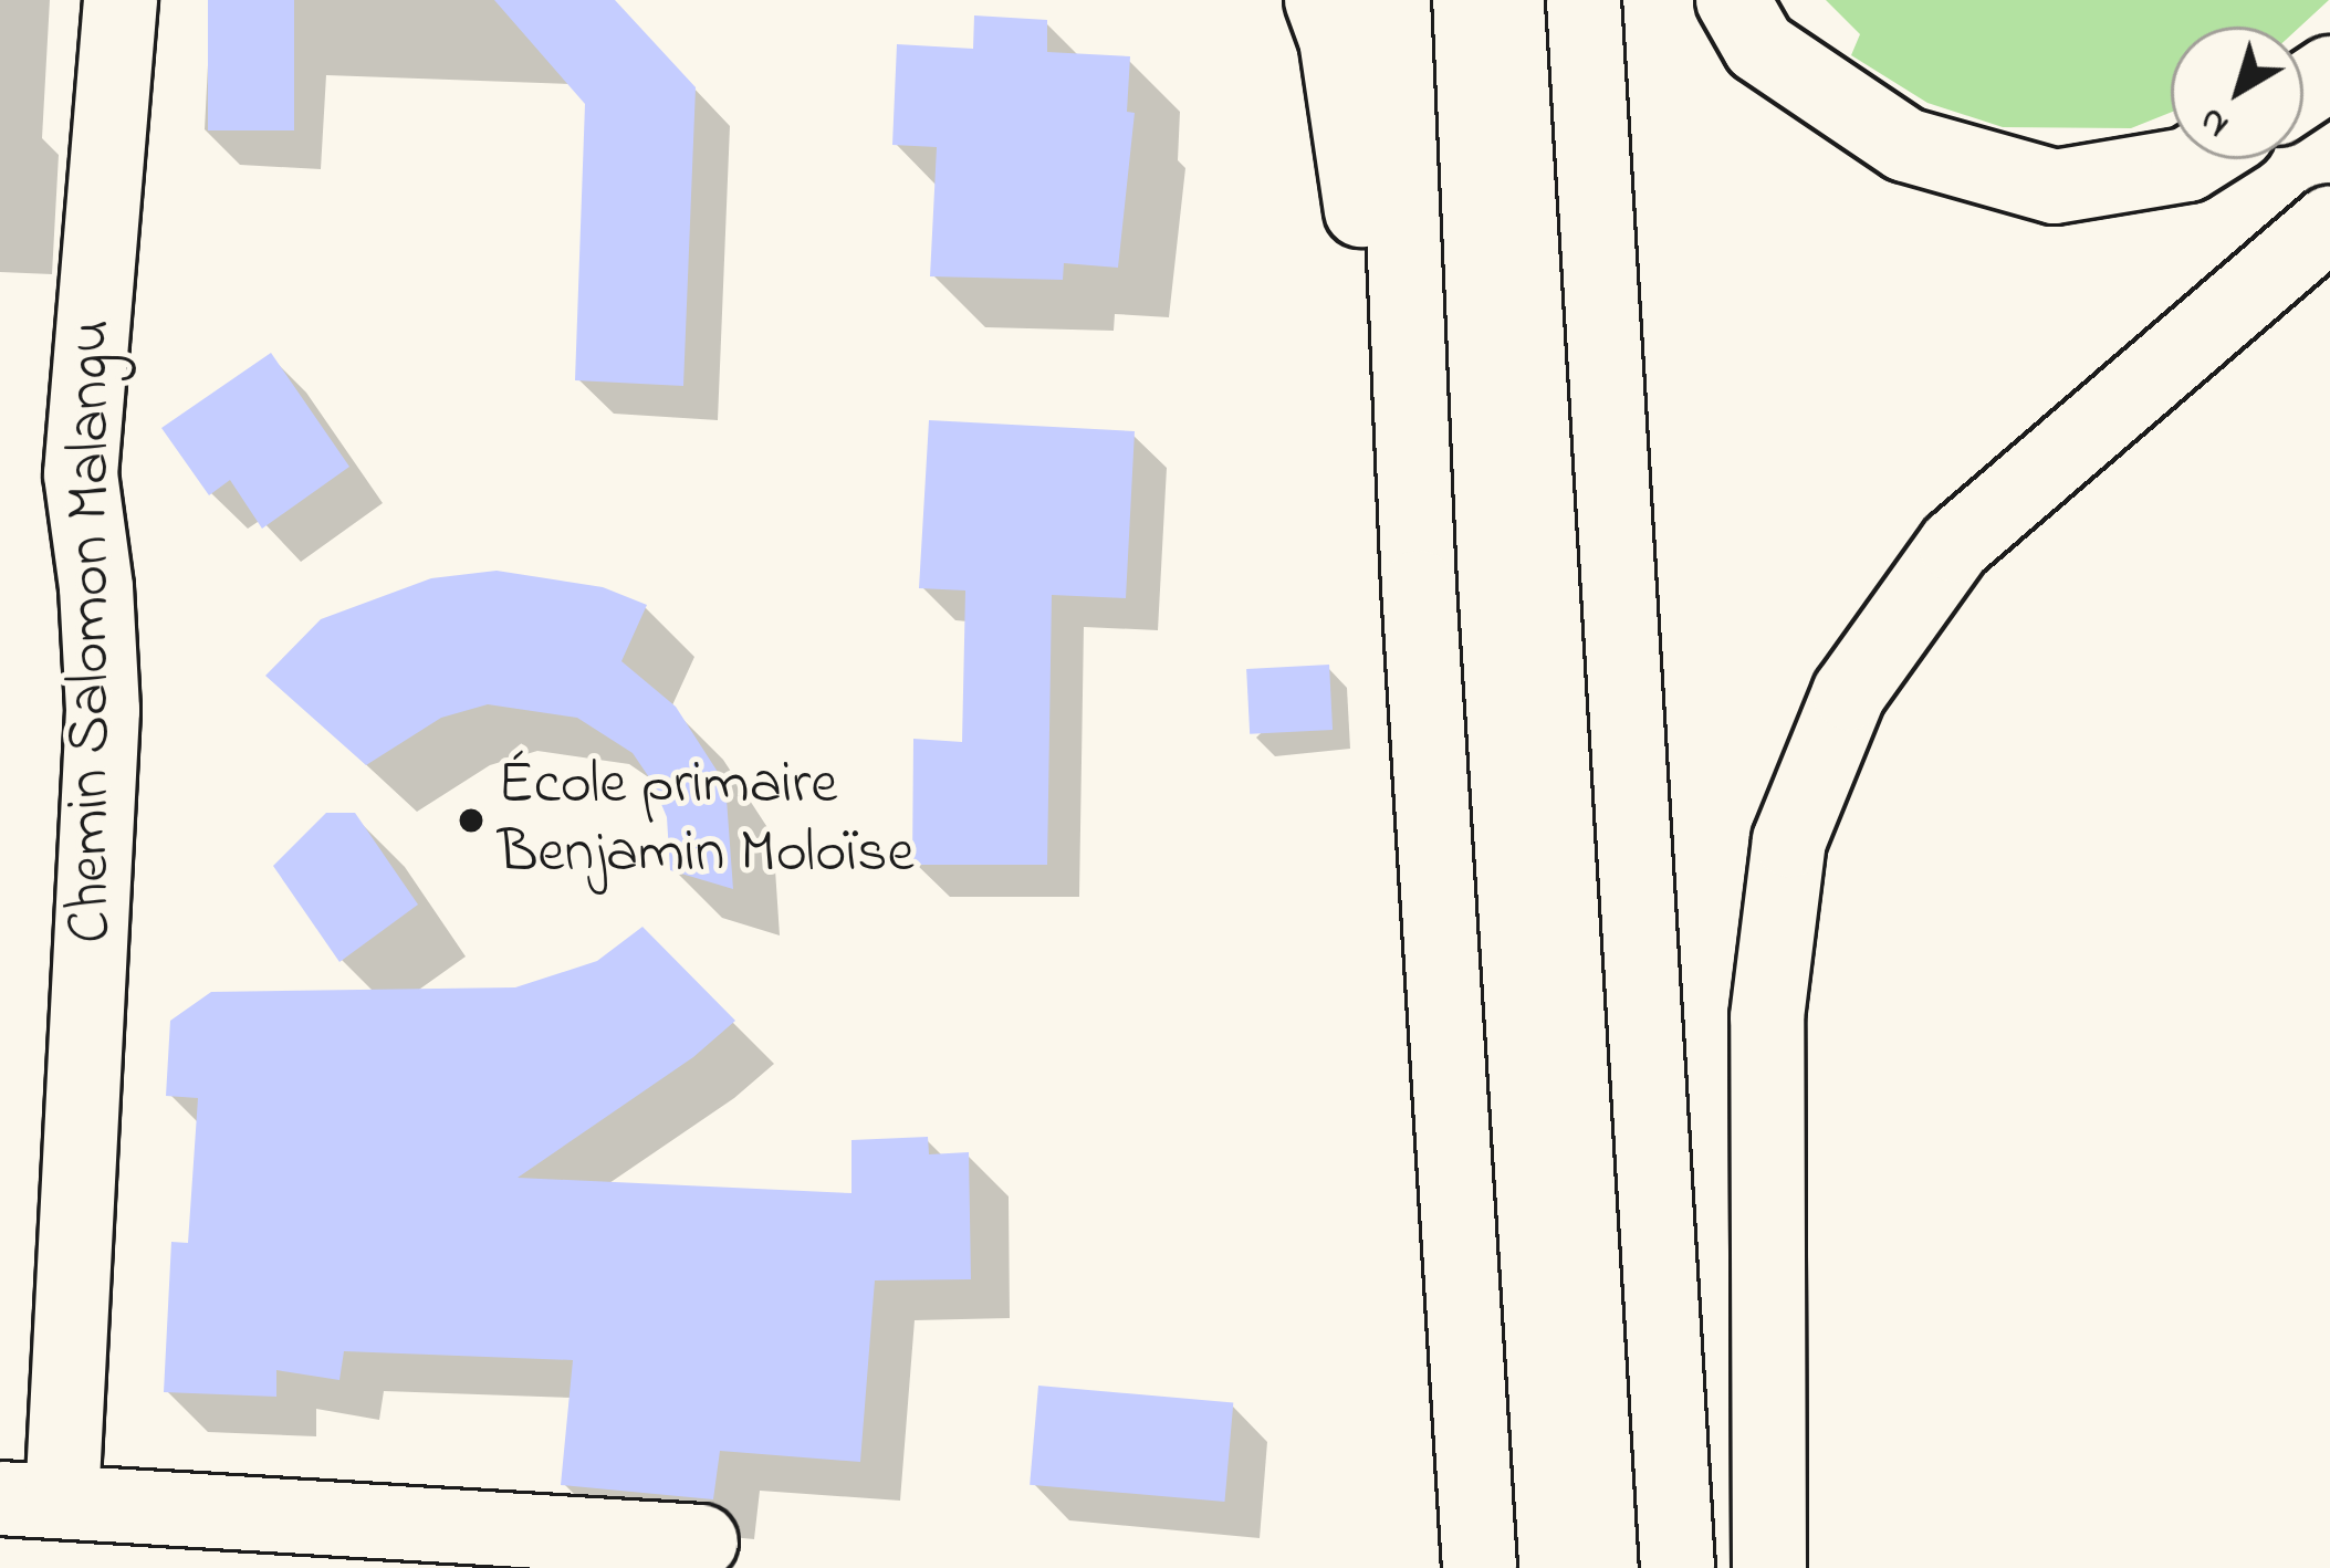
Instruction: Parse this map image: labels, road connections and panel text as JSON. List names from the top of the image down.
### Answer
{
  "streets": {
    "main road": ["Chemin Salomon Malangu"]
  },
  "places": ["École primaire Benjamin Moloïse"],
  "north": "bottom left"
}
